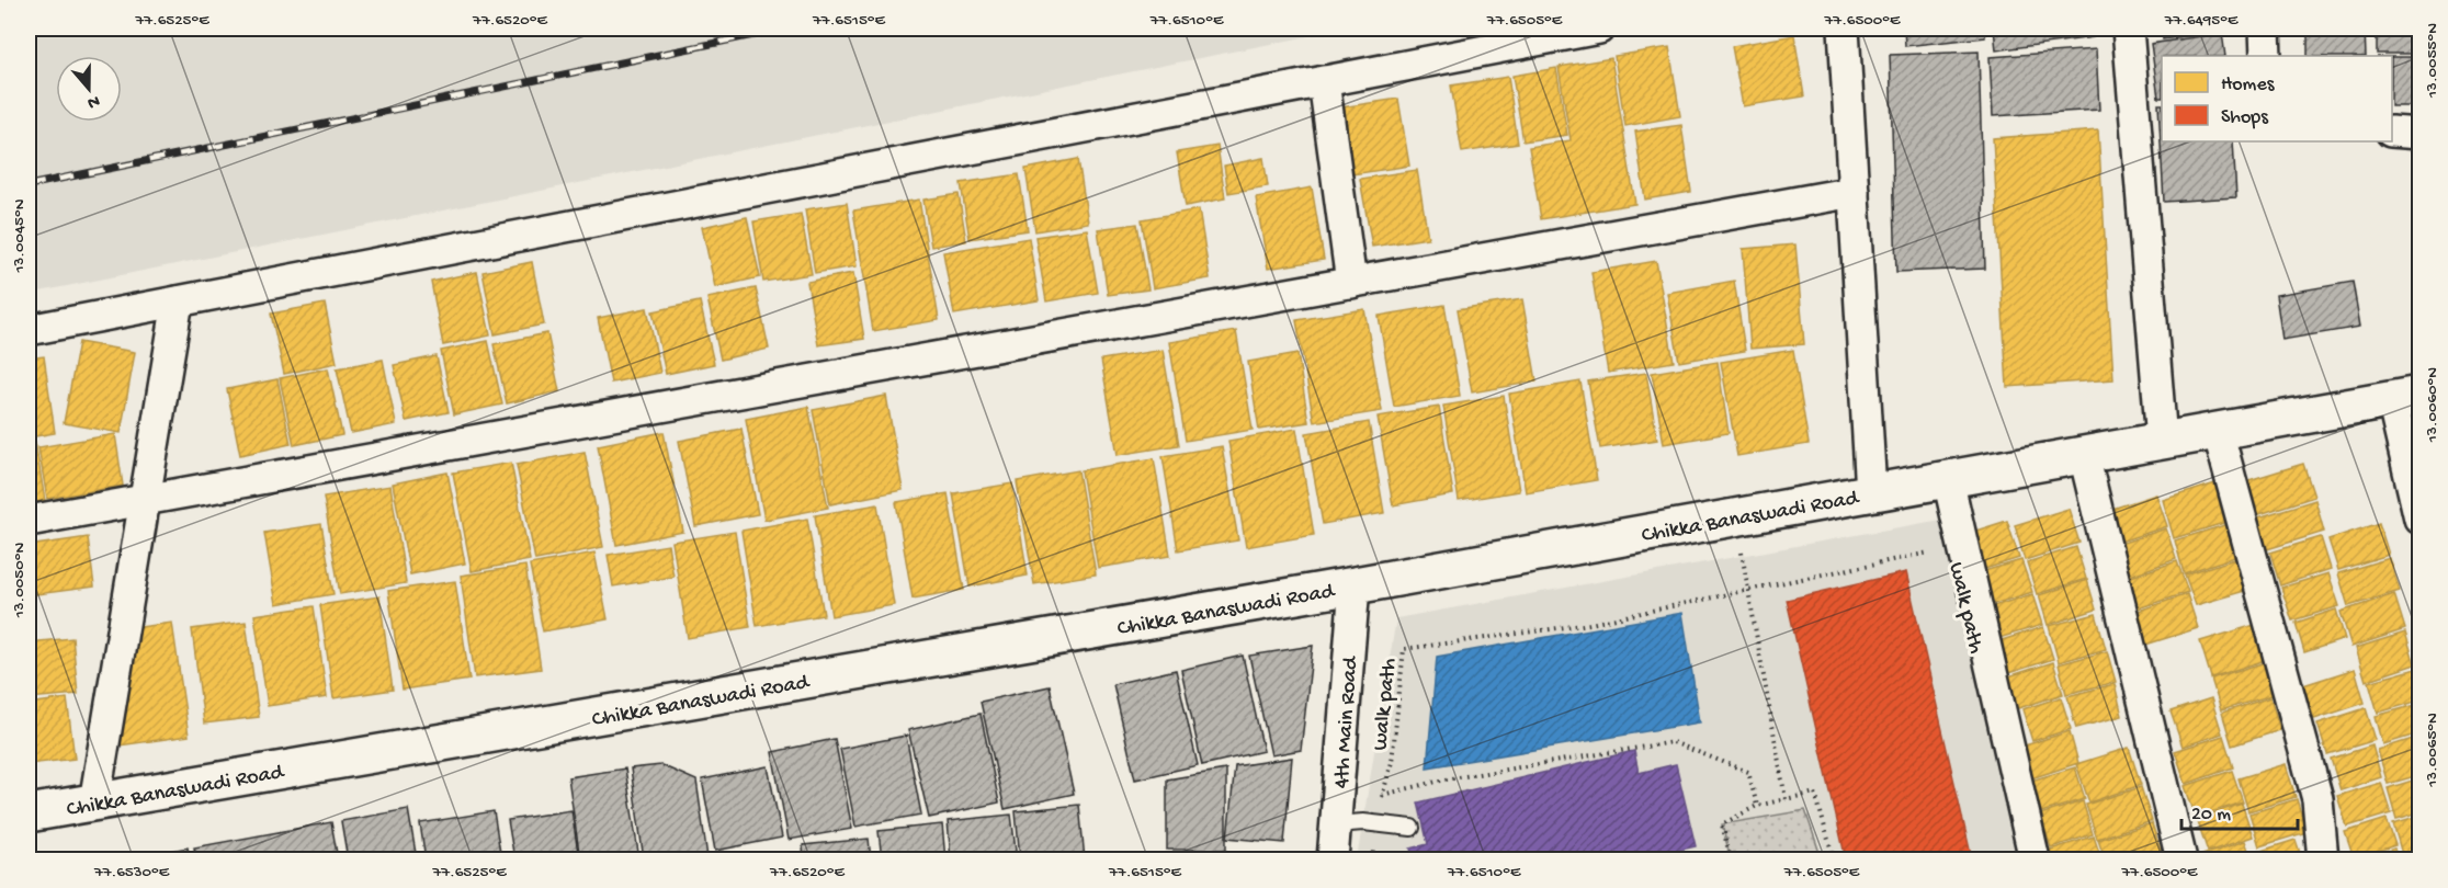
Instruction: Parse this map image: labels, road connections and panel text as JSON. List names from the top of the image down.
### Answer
{
  "streets": {
    "main road": ["Chikka Banaswadi Road"],
    "street": ["4th Main Road"],
    "path": ["walk path"]
  },
  "crossings": [
    ["Chikka Banaswadi Road", "4th Main Road"]
  ],
  "legend": ["Homes", "Shops"],
  "scale_bar": "20 m",
  "north": "bottom",
  "coordinates": [
    "77.6525°E",
    "77.6520°E",
    "77.6515°E",
    "77.6510°E",
    "77.6505°E",
    "77.6500°E",
    "77.6495°E",
    "13.0055°N",
    "13.0045°N",
    "13.0060°N",
    "13.0050°N",
    "13.0065°N",
    "77.6530°E"
  ]
}
